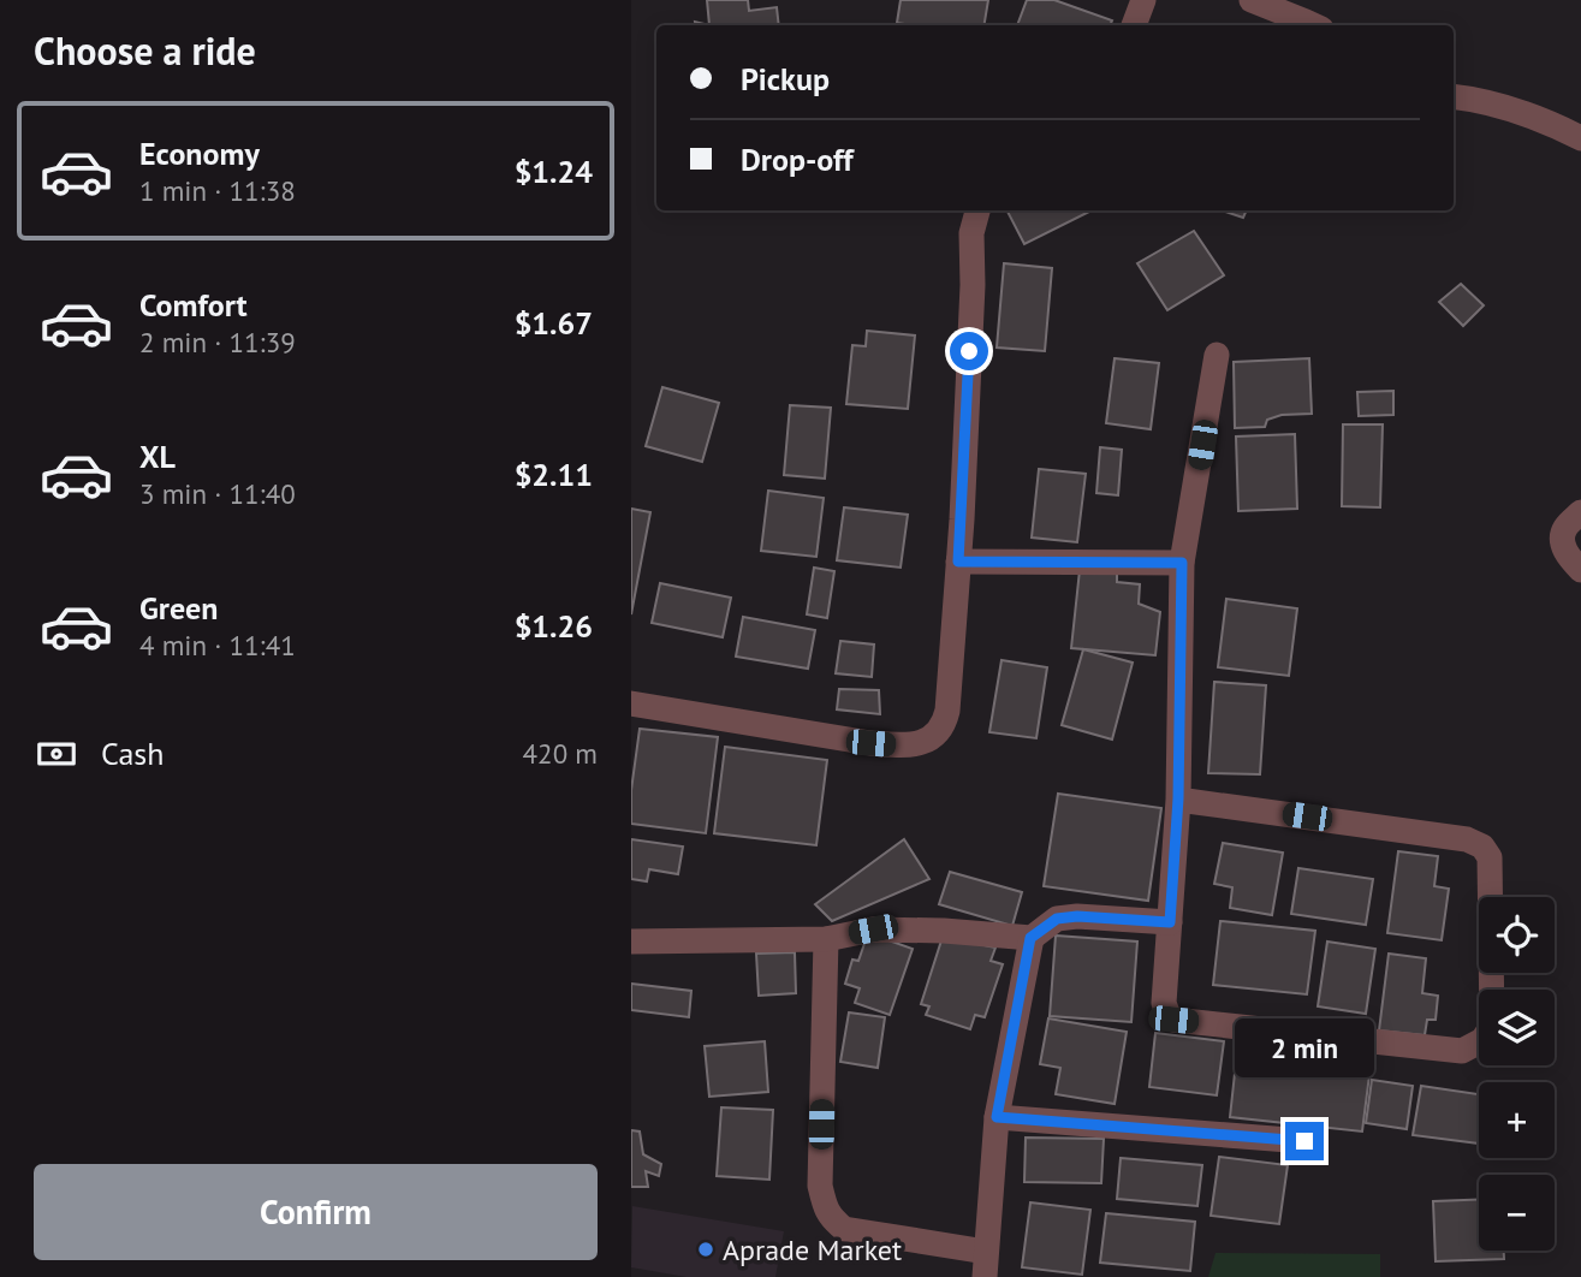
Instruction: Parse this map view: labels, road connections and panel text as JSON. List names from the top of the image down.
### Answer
{
  "places": ["Aprade Market"],
  "page": {
    "heading": "Choose a ride",
    "banner": ["Pickup", "Drop-off"],
    "list": [
      {
        "name": "Economy",
        "note": "1 min · 11:38",
        "value": "$1.24"
      },
      {
        "name": "Comfort",
        "note": "2 min · 11:39",
        "value": "$1.67"
      },
      {
        "name": "XL",
        "note": "3 min · 11:40",
        "value": "$2.11"
      },
      {
        "name": "Green",
        "note": "4 min · 11:41",
        "value": "$1.26"
      }
    ],
    "pay": ["Cash", "420 m"],
    "map_buttons": ["+", "−"],
    "bubble": "2 min",
    "buttons": "Confirm"
  }
}
